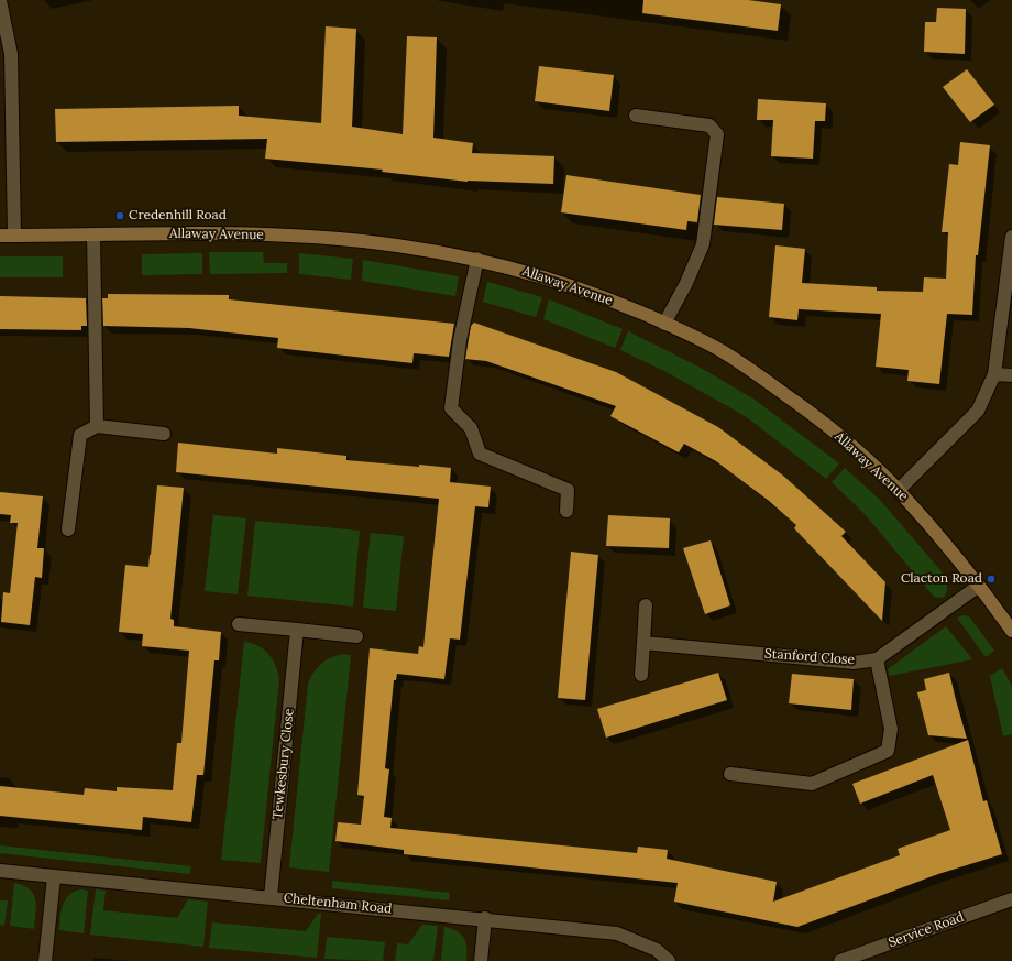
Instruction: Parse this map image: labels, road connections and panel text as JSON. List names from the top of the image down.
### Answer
{
  "streets": {
    "street": [
      "Allaway Avenue",
      "Stanford Close",
      "Tewkesbury Close",
      "Cheltenham Road",
      "Service Road"
    ]
  },
  "crossings": [
    ["Allaway Avenue", "Stanford Close"],
    ["Tewkesbury Close", "Cheltenham Road"]
  ],
  "places": ["Credenhill Road", "Clacton Road"]
}
